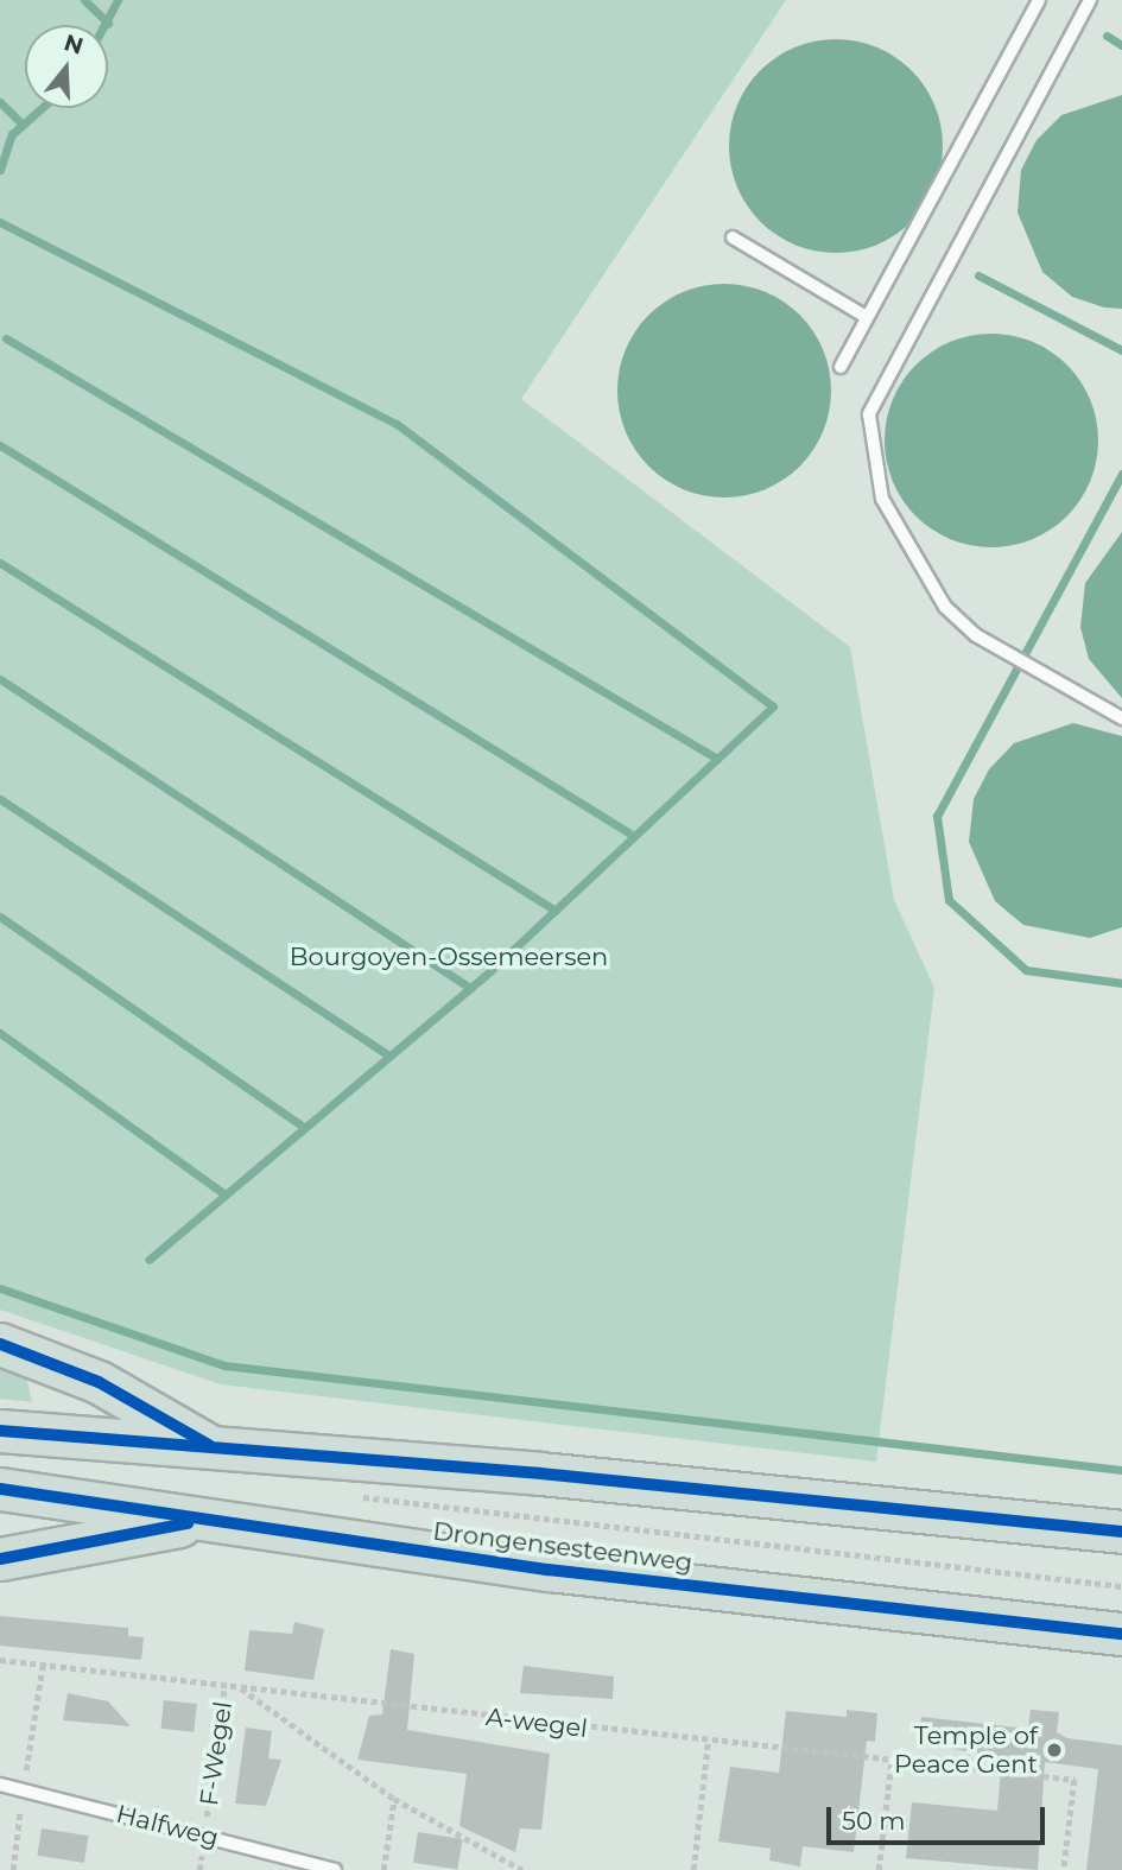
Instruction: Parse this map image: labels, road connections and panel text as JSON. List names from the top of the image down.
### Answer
{
  "streets": {
    "highway": ["Drongensesteenweg"],
    "lane": ["Halfweg"],
    "path": ["A-wegel", "F-Wegel"]
  },
  "crossings": [
    ["A-wegel", "F-Wegel"],
    ["F-Wegel", "Halfweg"]
  ],
  "parks": ["Bourgoyen-Ossemeersen"],
  "places": ["Temple of Peace Gent"],
  "scale_bar": "50 m",
  "north": "top"
}
